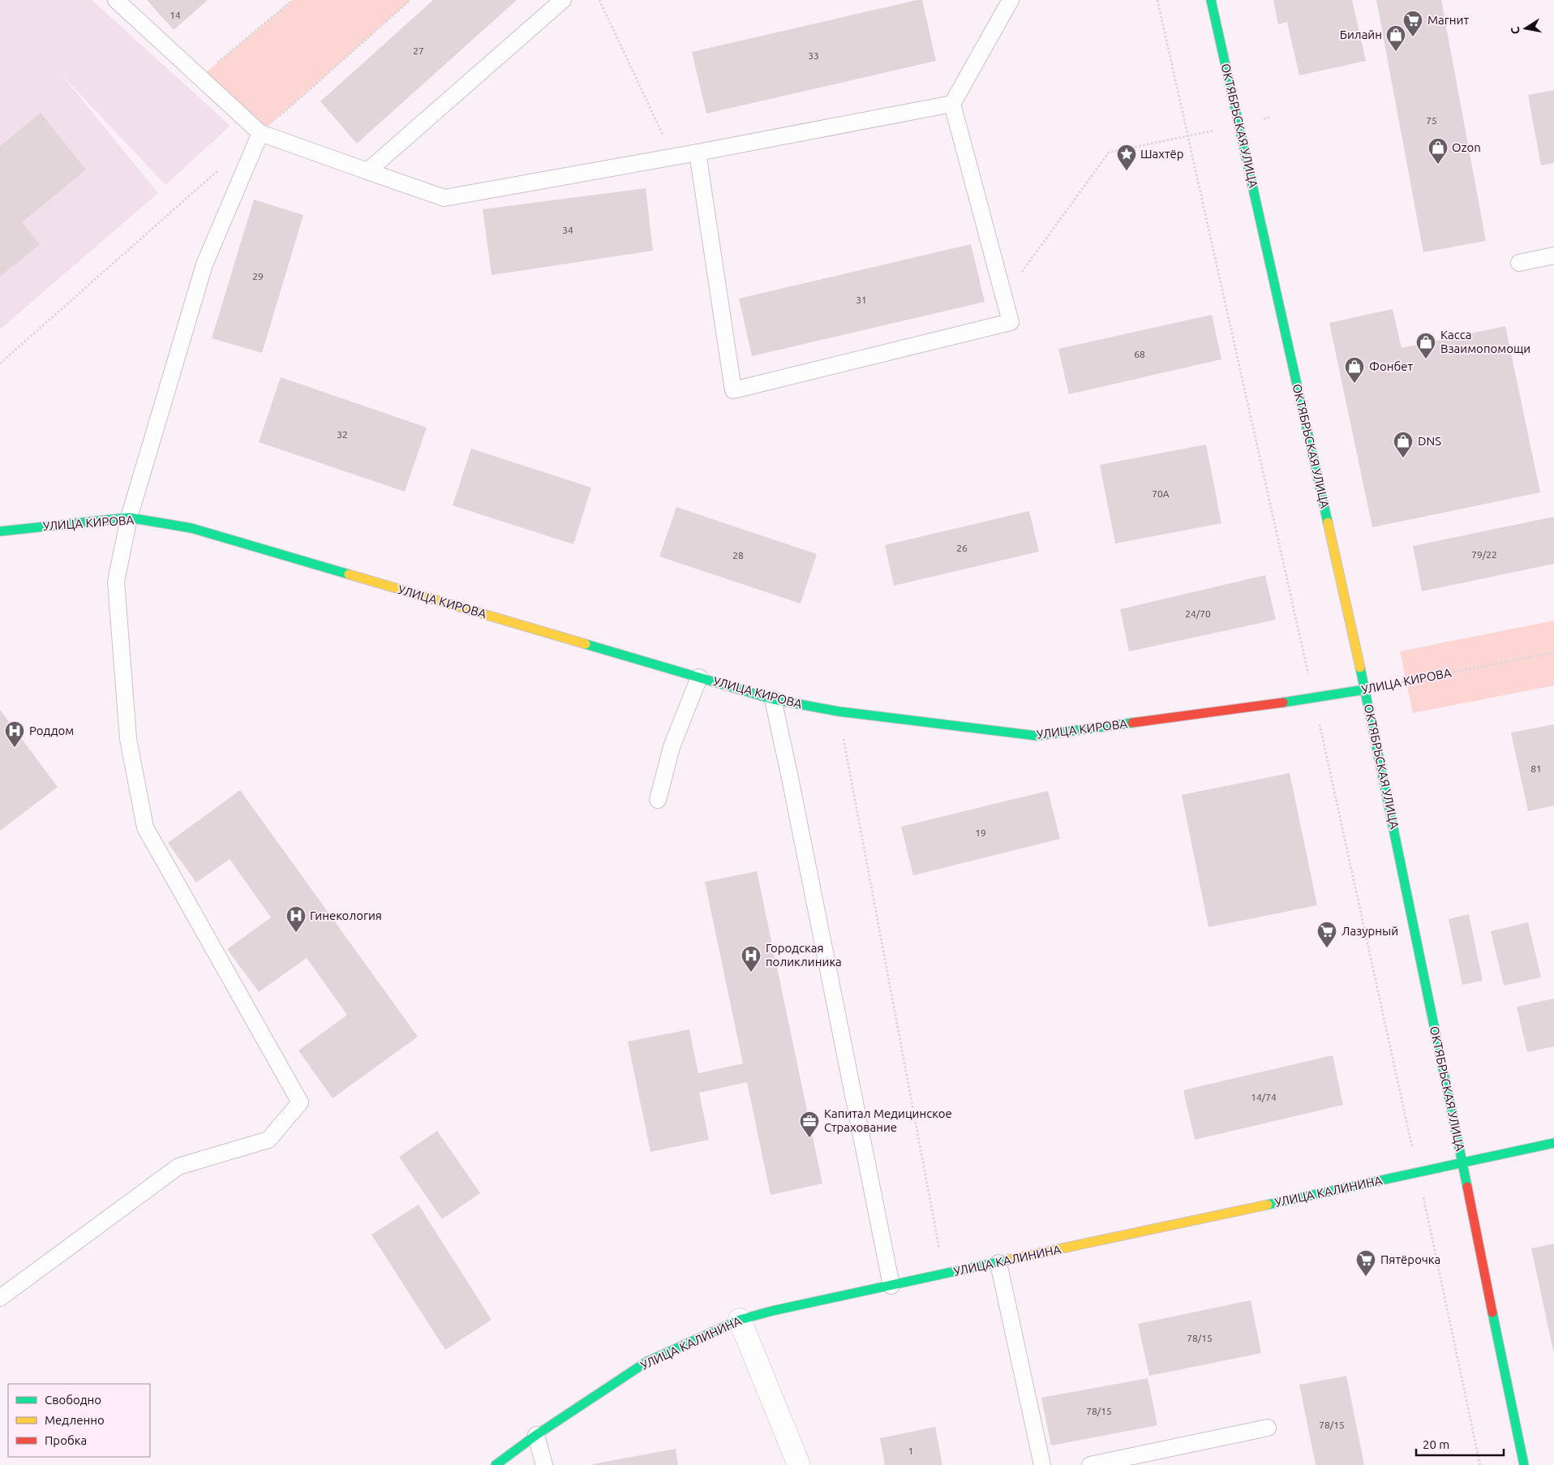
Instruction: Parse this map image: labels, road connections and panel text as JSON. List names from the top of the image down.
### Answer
{
  "streets": {
    "main road": ["ОКТЯБРЬСКАЯ УЛИЦА", "УЛИЦА КИРОВА", "УЛИЦА КАЛИНИНА"]
  },
  "crossings": [
    ["ОКТЯБРЬСКАЯ УЛИЦА", "УЛИЦА КИРОВА"],
    ["ОКТЯБРЬСКАЯ УЛИЦА", "УЛИЦА КАЛИНИНА"]
  ],
  "places": {
    "supermarket": ["Магнит", "Лазурный", "Пятёрочка"],
    "shop": [
      "Билайн",
      "Ozon",
      "Касса Взаимопомощи",
      "Фонбет",
      "DNS"
    ],
    "place": ["Шахтёр"],
    "hospital": ["Роддом", "Гинекология", "Городская поликлиника"],
    "office": ["Капитал Медицинское Страхование"]
  },
  "house_numbers": [
    "14",
    "27",
    "33",
    "75",
    "34",
    "29",
    "31",
    "68",
    "32",
    "70А",
    "26",
    "79/22",
    "28",
    "24/70",
    "81",
    "19",
    "14/74",
    "78/15",
    "78/15",
    "78/15",
    "1"
  ],
  "legend": ["Свободно", "Медленно", "Пробка"],
  "scale_bar": "20 m",
  "north": "left"
}
